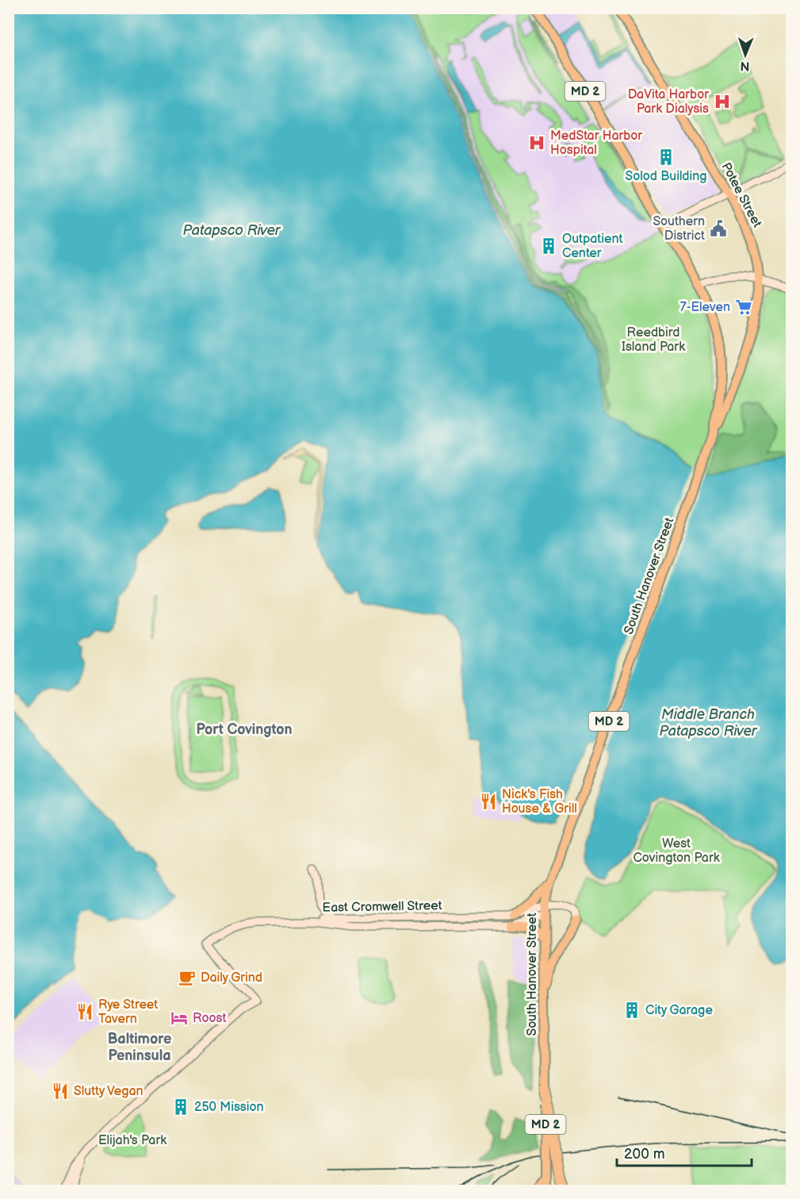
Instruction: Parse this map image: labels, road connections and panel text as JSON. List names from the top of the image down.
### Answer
{
  "streets": {
    "main road": ["MD 2", "Potee Street", "South Hanover Street"],
    "street": ["East Cromwell Street"]
  },
  "crossings": [
    ["Potee Street", "South Hanover Street"],
    ["South Hanover Street", "East Cromwell Street"]
  ],
  "districts": ["Port Covington", "Baltimore Peninsula"],
  "water": ["Patapsco River", "Middle Branch Patapsco River"],
  "parks": ["Reedbird Island Park", "West Covington Park", "Elijah's Park"],
  "places": {
    "hospital": ["DaVita Harbor Park Dialysis", "MedStar Harbor Hospital"],
    "building": [
      "Solod Building",
      "Outpatient Center",
      "City Garage",
      "250 Mission"
    ],
    "public building": ["Southern District"],
    "supermarket": ["7-Eleven"],
    "restaurant": ["Nick's Fish House & Grill", "Rye Street Tavern", "Slutty Vegan"],
    "cafe": ["Daily Grind"],
    "hotel": ["Roost"]
  },
  "scale_bar": "200 m",
  "north": "bottom"
}
